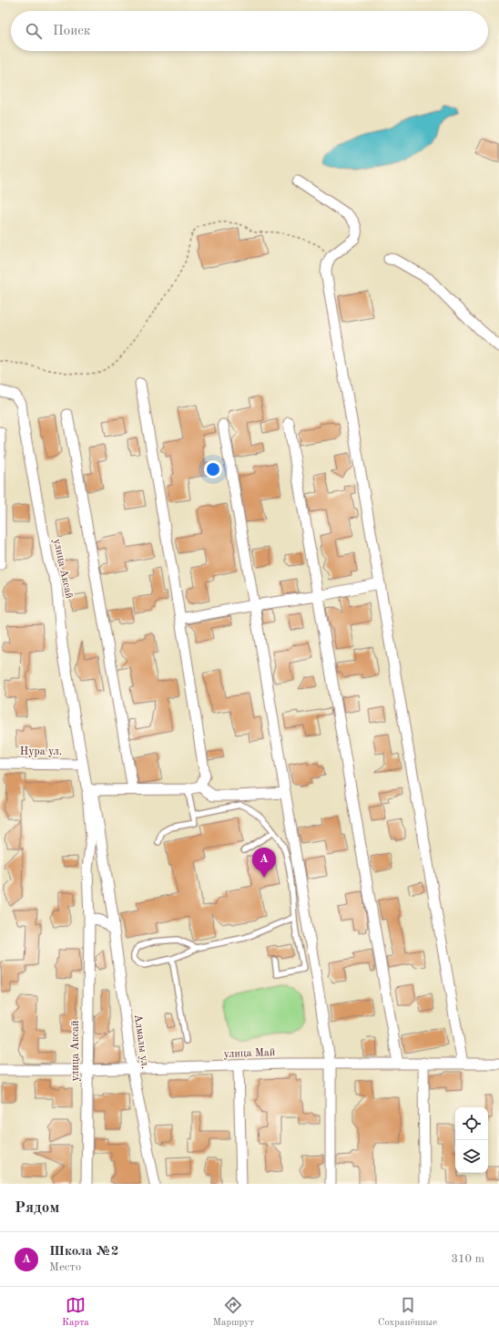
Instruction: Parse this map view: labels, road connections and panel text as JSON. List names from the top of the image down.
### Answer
{
  "streets": {
    "street": [
      "улица Аксай",
      "Нура ул.",
      "Алмалы ул.",
      "улица Май"
    ]
  },
  "crossings": [
    ["улица Аксай", "Нура ул."],
    ["улица Аксай", "Алмалы ул."],
    ["улица Аксай", "улица Май"],
    ["Алмалы ул.", "улица Май"]
  ],
  "page": {
    "search": "Поиск",
    "pins": "A",
    "heading": "Рядом",
    "list": [
      {
        "mark": "A",
        "name": "Школа №2",
        "note": "Место",
        "value": "310 m"
      }
    ],
    "nav": ["Карта", "Маршрут", "Сохранённые"]
  }
}
